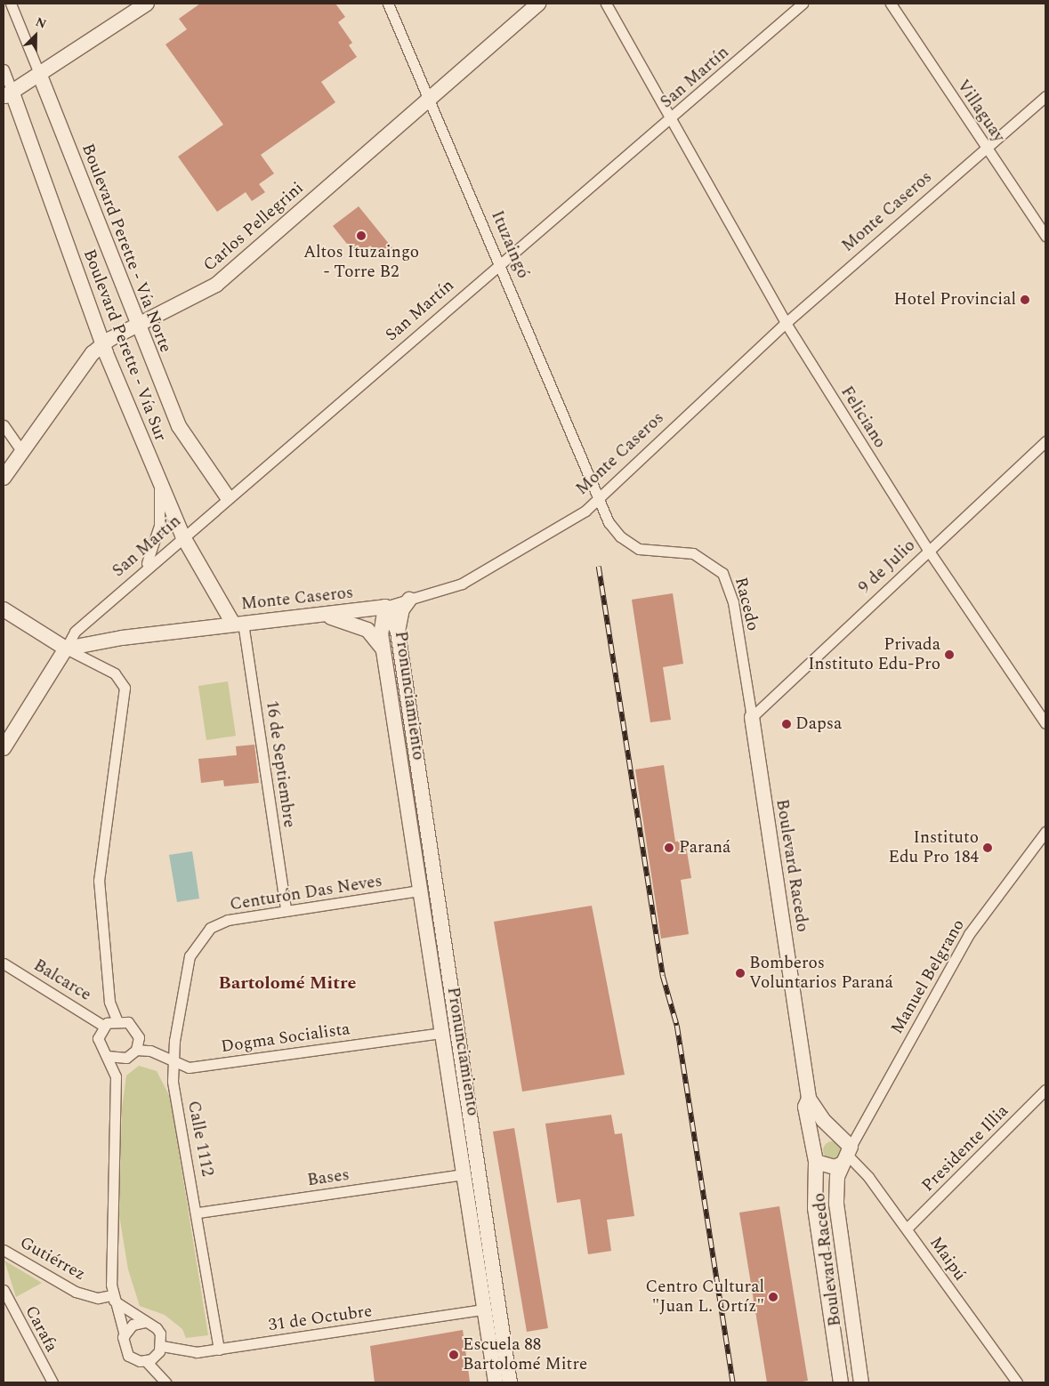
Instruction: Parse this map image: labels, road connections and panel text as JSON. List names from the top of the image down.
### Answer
{
  "streets": {
    "street": [
      "San Martín",
      "Villaguay",
      "Monte Caseros",
      "Carlos Pellegrini",
      "Ituzaingó",
      "Boulevard Perette - Vía Norte",
      "Boulevard Perette - Vía Sur",
      "Feliciano",
      "9 de Julio",
      "Racedo",
      "Pronunciamiento",
      "16 de Septiembre",
      "Boulevard Racedo",
      "Centurón Das Neves",
      "Manuel Belgrano",
      "Balcarce",
      "Dogma Socialista",
      "Calle 1112",
      "Presidente Illia",
      "Bases",
      "Gutiérrez",
      "Maipú",
      "31 de Octubre",
      "Carafa"
    ]
  },
  "crossings": [
    ["San Martín", "Monte Caseros"],
    ["San Martín", "Ituzaingó"],
    ["San Martín", "Boulevard Perette - Vía Norte"],
    ["San Martín", "Boulevard Perette - Vía Sur"],
    ["San Martín", "Feliciano"],
    ["Villaguay", "Monte Caseros"],
    ["Monte Caseros", "Ituzaingó"],
    ["Monte Caseros", "Boulevard Perette - Vía Sur"],
    ["Monte Caseros", "Feliciano"],
    ["Monte Caseros", "Racedo"],
    ["Monte Caseros", "Pronunciamiento"],
    ["Monte Caseros", "16 de Septiembre"],
    ["Carlos Pellegrini", "Ituzaingó"],
    ["Carlos Pellegrini", "Boulevard Perette - Vía Norte"],
    ["Carlos Pellegrini", "Boulevard Perette - Vía Sur"],
    ["Ituzaingó", "Racedo"],
    ["Boulevard Perette - Vía Sur", "16 de Septiembre"],
    ["Feliciano", "9 de Julio"],
    ["9 de Julio", "Racedo"],
    ["9 de Julio", "Boulevard Racedo"],
    ["Racedo", "Boulevard Racedo"],
    ["Pronunciamiento", "Centurón Das Neves"],
    ["Pronunciamiento", "Dogma Socialista"],
    ["Pronunciamiento", "Bases"],
    ["Pronunciamiento", "31 de Octubre"],
    ["16 de Septiembre", "Centurón Das Neves"],
    ["Boulevard Racedo", "Manuel Belgrano"],
    ["Boulevard Racedo", "Maipú"],
    ["Centurón Das Neves", "Calle 1112"],
    ["Manuel Belgrano", "Maipú"],
    ["Balcarce", "Dogma Socialista"],
    ["Dogma Socialista", "Calle 1112"],
    ["Calle 1112", "Bases"],
    ["Calle 1112", "31 de Octubre"],
    ["Presidente Illia", "Maipú"]
  ],
  "districts": ["Bartolomé Mitre"],
  "places": [
    "Altos Ituzaingo - Torre B2",
    "Hotel Provincial",
    "Privada Instituto Edu-Pro",
    "Dapsa",
    "Paraná",
    "Instituto Edu Pro 184",
    "Bomberos Voluntarios Paraná",
    "Centro Cultural \"Juan L. Ortíz\"",
    "Escuela 88 Bartolomé Mitre"
  ],
  "north": "top right"
}
